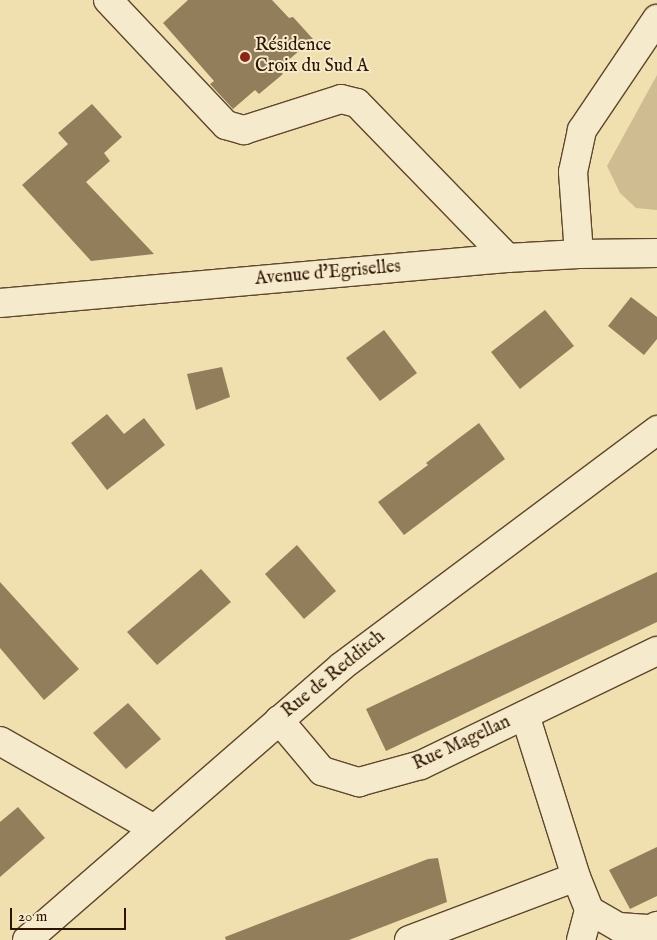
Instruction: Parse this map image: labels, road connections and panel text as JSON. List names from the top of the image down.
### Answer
{
  "streets": {
    "street": ["Avenue d'Egriselles", "Rue de Redditch", "Rue Magellan"]
  },
  "crossings": [
    ["Rue de Redditch", "Rue Magellan"]
  ],
  "places": ["Résidence Croix du Sud A"],
  "scale_bar": "20 m"
}
